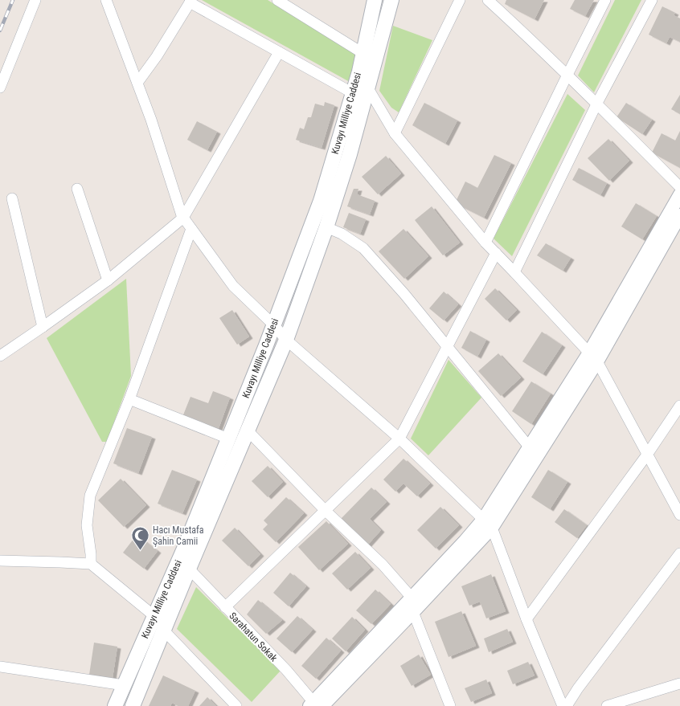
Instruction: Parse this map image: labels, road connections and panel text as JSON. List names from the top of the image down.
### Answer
{
  "streets": {
    "main road": ["Kuvayı Milliye Caddesi"],
    "street": ["Sarahatun Sokak"]
  },
  "crossings": [
    ["Kuvayı Milliye Caddesi", "Sarahatun Sokak"]
  ],
  "places": {
    "mosque": ["Hacı Mustafa Şahin Camii"]
  }
}
